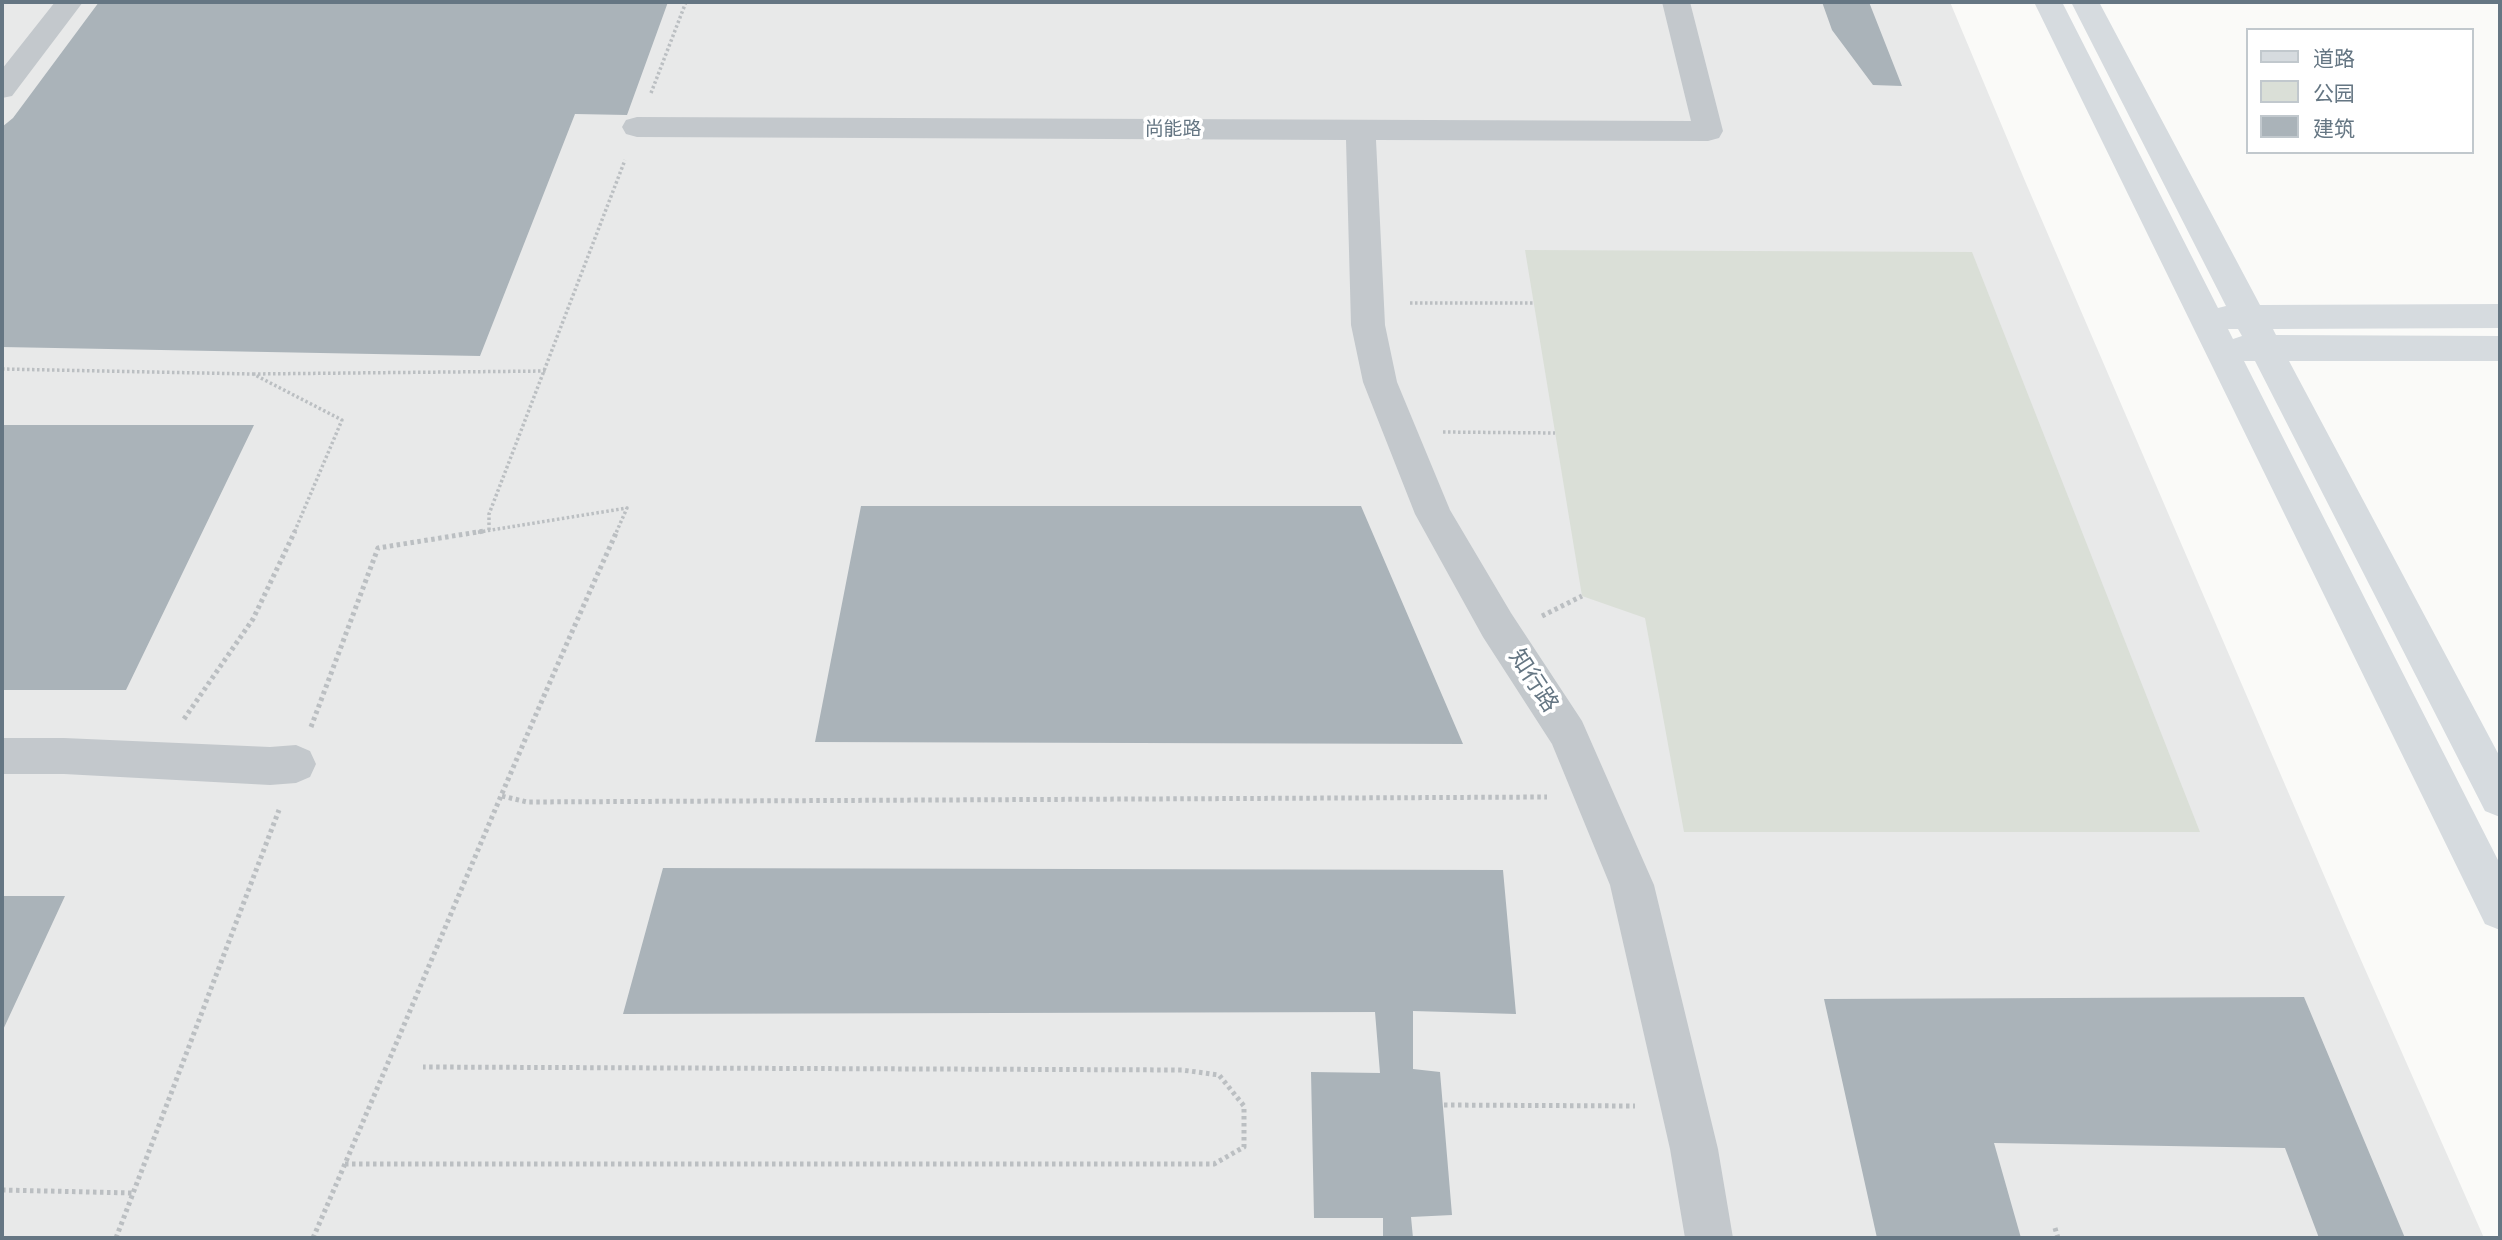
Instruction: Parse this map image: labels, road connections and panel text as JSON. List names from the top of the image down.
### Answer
{
  "streets": {
    "street": ["尚能路", "知行路"]
  },
  "crossings": [
    ["尚能路", "知行路"]
  ],
  "legend": ["道路", "公园", "建筑"]
}
